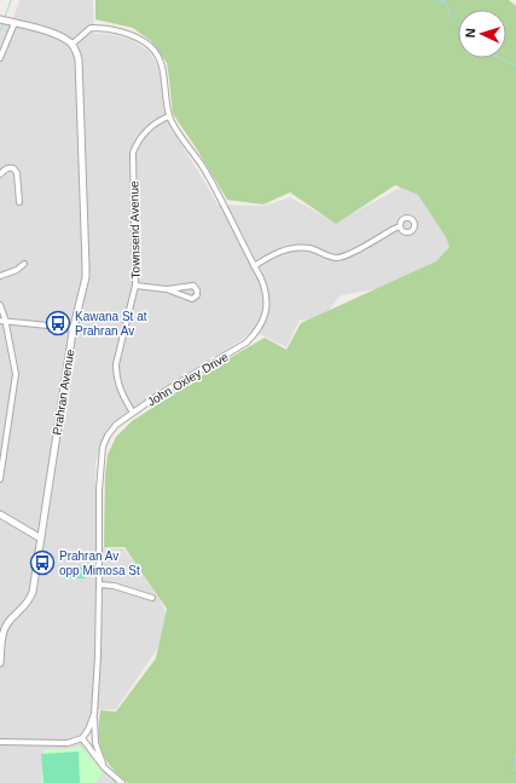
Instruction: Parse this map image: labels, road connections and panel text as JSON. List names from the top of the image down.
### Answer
{
  "streets": {
    "street": ["Townsend Avenue", "John Oxley Drive", "Prahran Avenue"]
  },
  "crossings": [
    ["Townsend Avenue", "John Oxley Drive"],
    ["John Oxley Drive", "Prahran Avenue"]
  ],
  "places": {
    "bus stop": ["Kawana St at Prahran Av", "Prahran Av opp Mimosa St"]
  },
  "north": "left"
}
